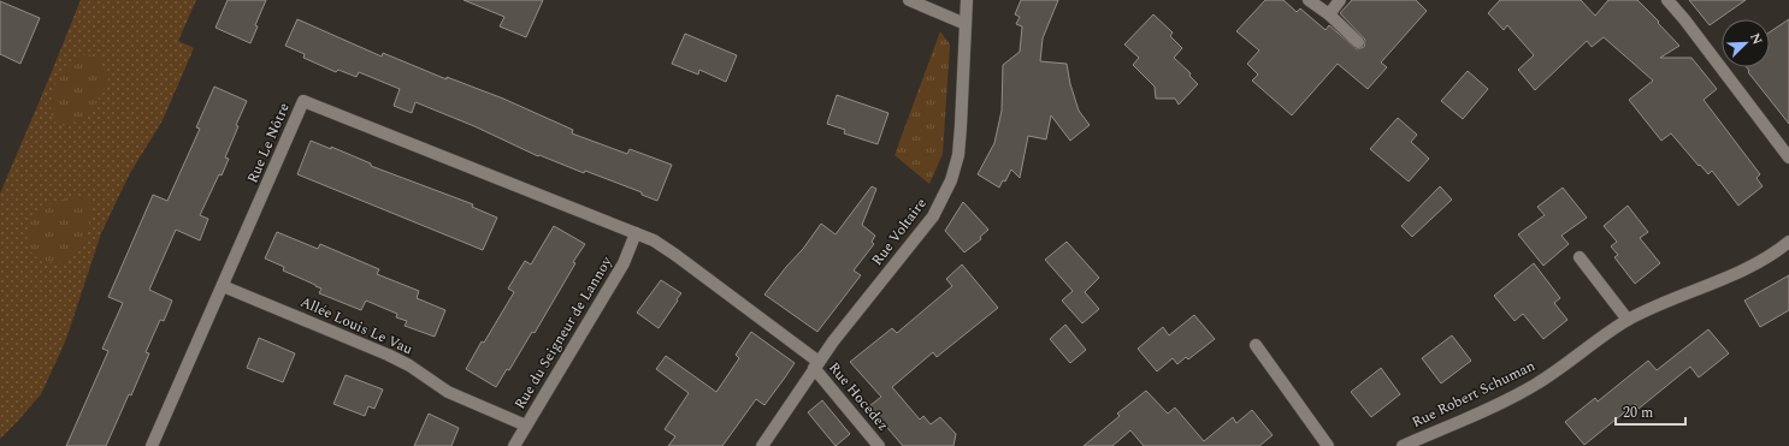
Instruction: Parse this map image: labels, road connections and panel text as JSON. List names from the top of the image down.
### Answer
{
  "streets": {
    "street": [
      "Rue Le Nôtre",
      "Rue Voltaire",
      "Allée Louis Le Vau",
      "Rue du Seigneur de Lannoy",
      "Rue Robert Schuman",
      "Rue Hocedez"
    ]
  },
  "crossings": [
    ["Rue Le Nôtre", "Allée Louis Le Vau"],
    ["Rue Le Nôtre", "Rue du Seigneur de Lannoy"],
    ["Rue Le Nôtre", "Rue Hocedez"],
    ["Rue Voltaire", "Rue Hocedez"],
    ["Allée Louis Le Vau", "Rue du Seigneur de Lannoy"],
    ["Rue du Seigneur de Lannoy", "Rue Hocedez"]
  ],
  "scale_bar": "20 m",
  "north": "top right"
}
